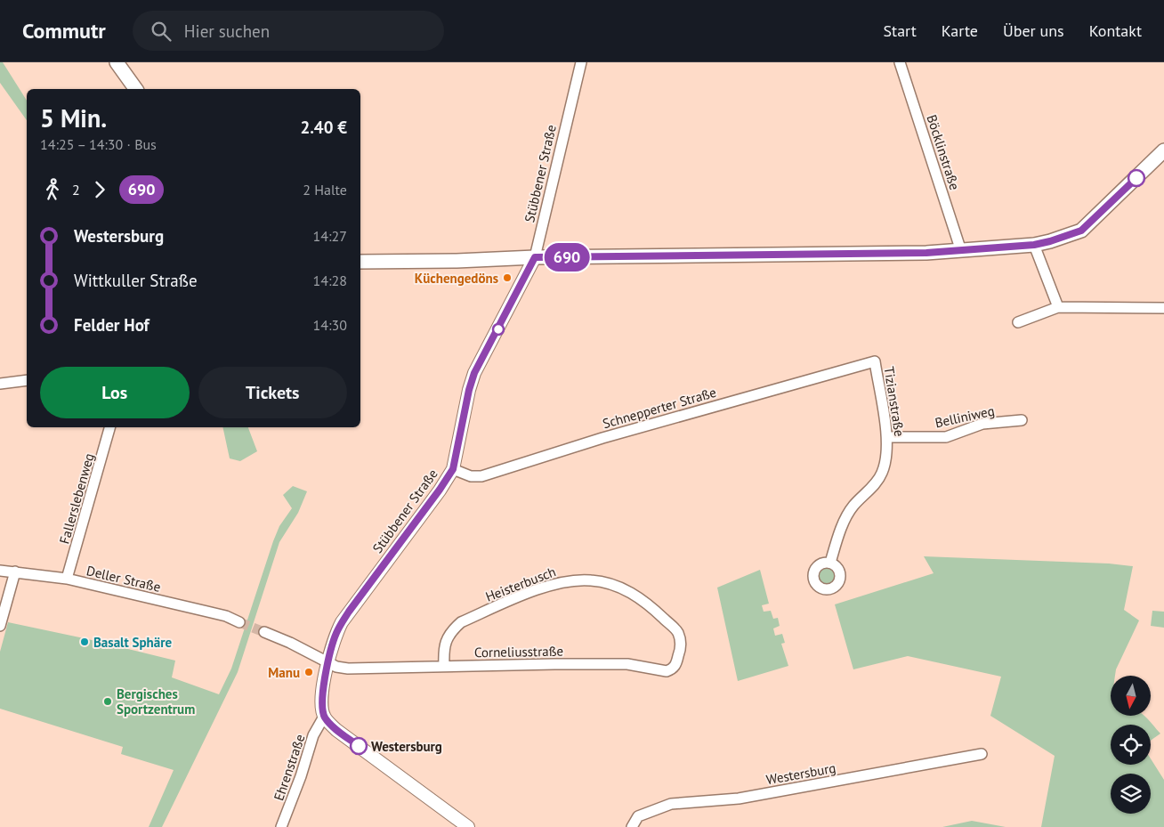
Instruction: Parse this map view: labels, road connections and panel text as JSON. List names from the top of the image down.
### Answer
{
  "streets": {
    "street": [
      "Böcklinstraße",
      "Stübbener Straße",
      "Tizianstraße",
      "Schnepperter Straße",
      "Belliniweg",
      "Fallerslebenweg",
      "Deller Straße",
      "Heisterbusch",
      "Corneliusstraße",
      "Ehrenstraße",
      "Westersburg"
    ]
  },
  "crossings": [
    ["Stübbener Straße", "Schnepperter Straße"],
    ["Stübbener Straße", "Corneliusstraße"],
    ["Stübbener Straße", "Ehrenstraße"],
    ["Tizianstraße", "Schnepperter Straße"],
    ["Tizianstraße", "Belliniweg"],
    ["Fallerslebenweg", "Deller Straße"],
    ["Heisterbusch", "Corneliusstraße"]
  ],
  "places": [
    "Küchengedöns",
    "Basalt Sphäre",
    "Manu",
    "Bergisches Sportzentrum",
    "Westersburg"
  ],
  "lines": ["bus line 690"],
  "north": "bottom",
  "page": {
    "header": "Commutr",
    "search": "Hier suchen",
    "nav": [
      "Start",
      "Karte",
      "Über uns",
      "Kontakt"
    ],
    "on_map": "690",
    "heading": ["5 Min.", "14:25 – 14:30 · Bus", "2.40 €"],
    "legs": ["2", "690", "2 Halte"],
    "list": [
      {
        "name": "Westersburg",
        "value": "14:27"
      },
      {
        "name": "Wittkuller Straße",
        "value": "14:28"
      },
      {
        "name": "Felder Hof",
        "value": "14:30"
      }
    ],
    "buttons": ["Los", "Tickets"]
  }
}
